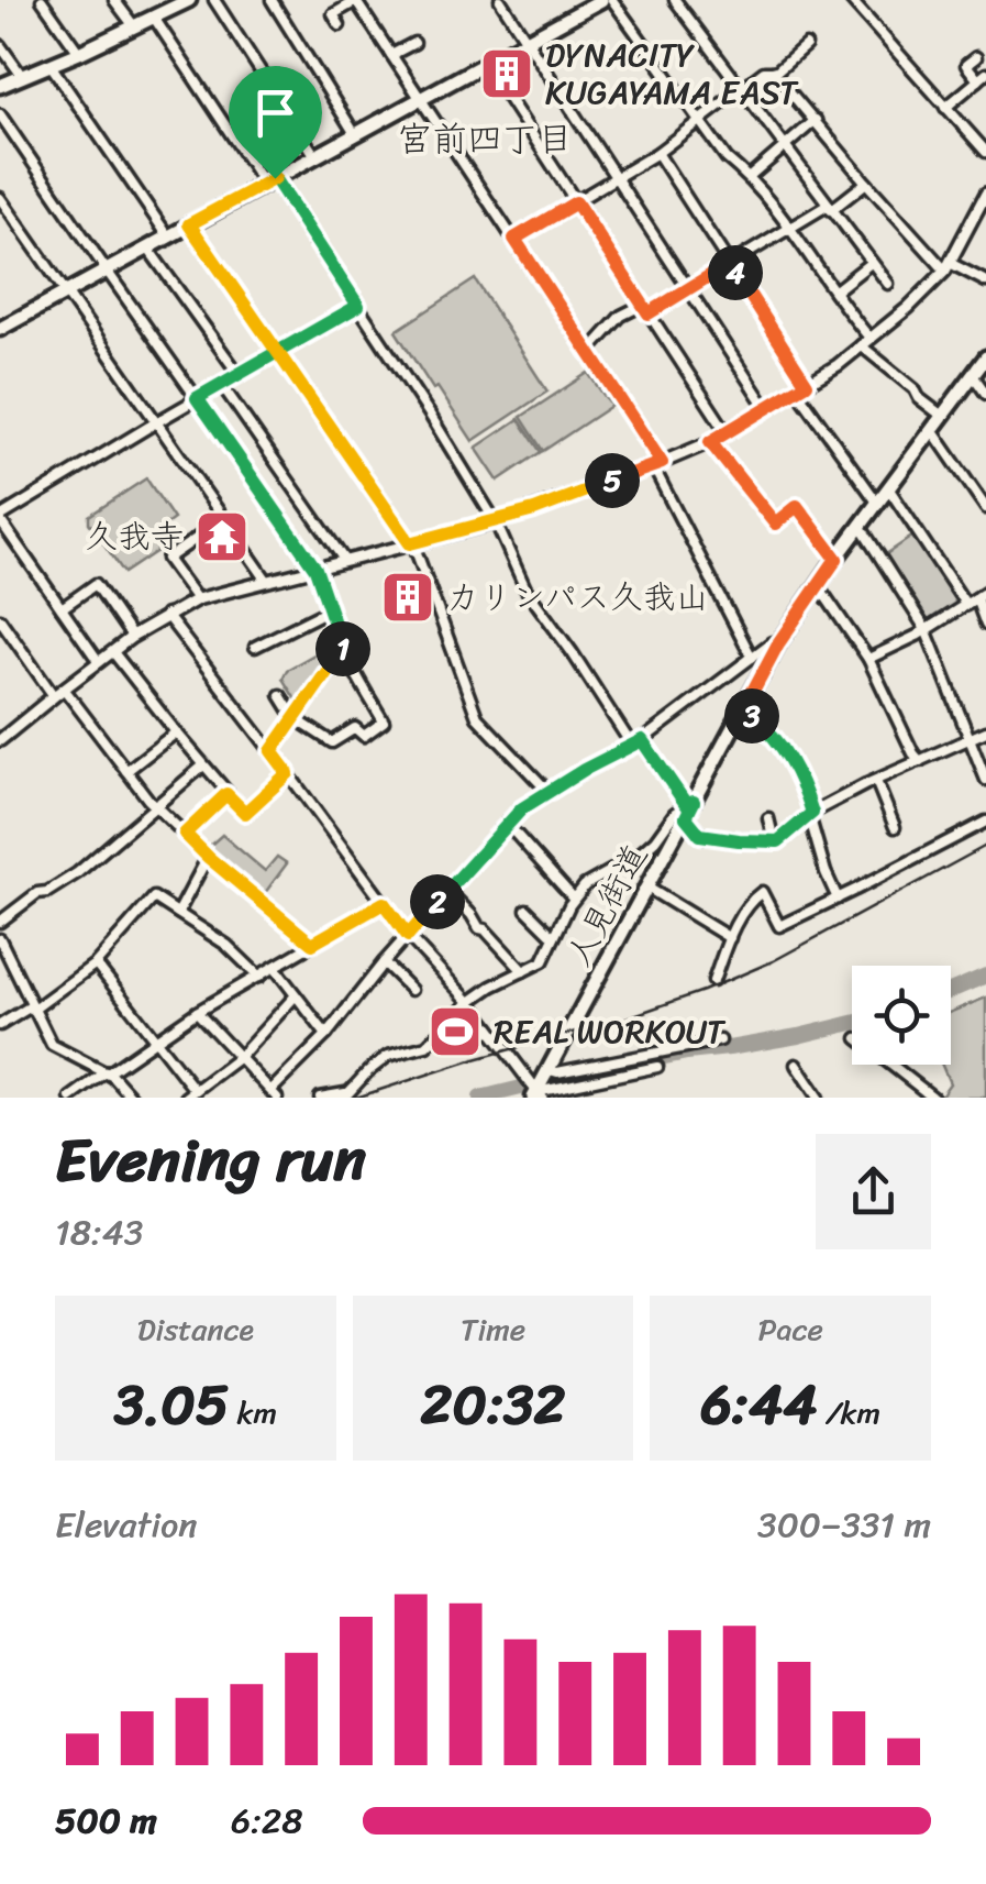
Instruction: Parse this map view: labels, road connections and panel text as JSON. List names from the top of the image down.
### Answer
{
  "streets": {
    "main road": ["人見街道"]
  },
  "districts": ["宮前四丁目"],
  "places": {
    "building": ["DYNACITY KUGAYAMA EAST", "カリンパス久我山"],
    "temple": ["久我寺"],
    "sports": ["REAL WORKOUT"]
  },
  "page": {
    "pins": [
      "4",
      "5",
      "1",
      "3",
      "2"
    ],
    "heading": ["Evening run", "18:43"],
    "stats": [
      ["Distance", "3.05 km"],
      ["Time", "20:32"],
      ["Pace", "6:44 /km"]
    ],
    "chart": ["Elevation", "300–331 m"],
    "list": [
      {
        "name": "500 m",
        "note": "6:28"
      }
    ]
  }
}
